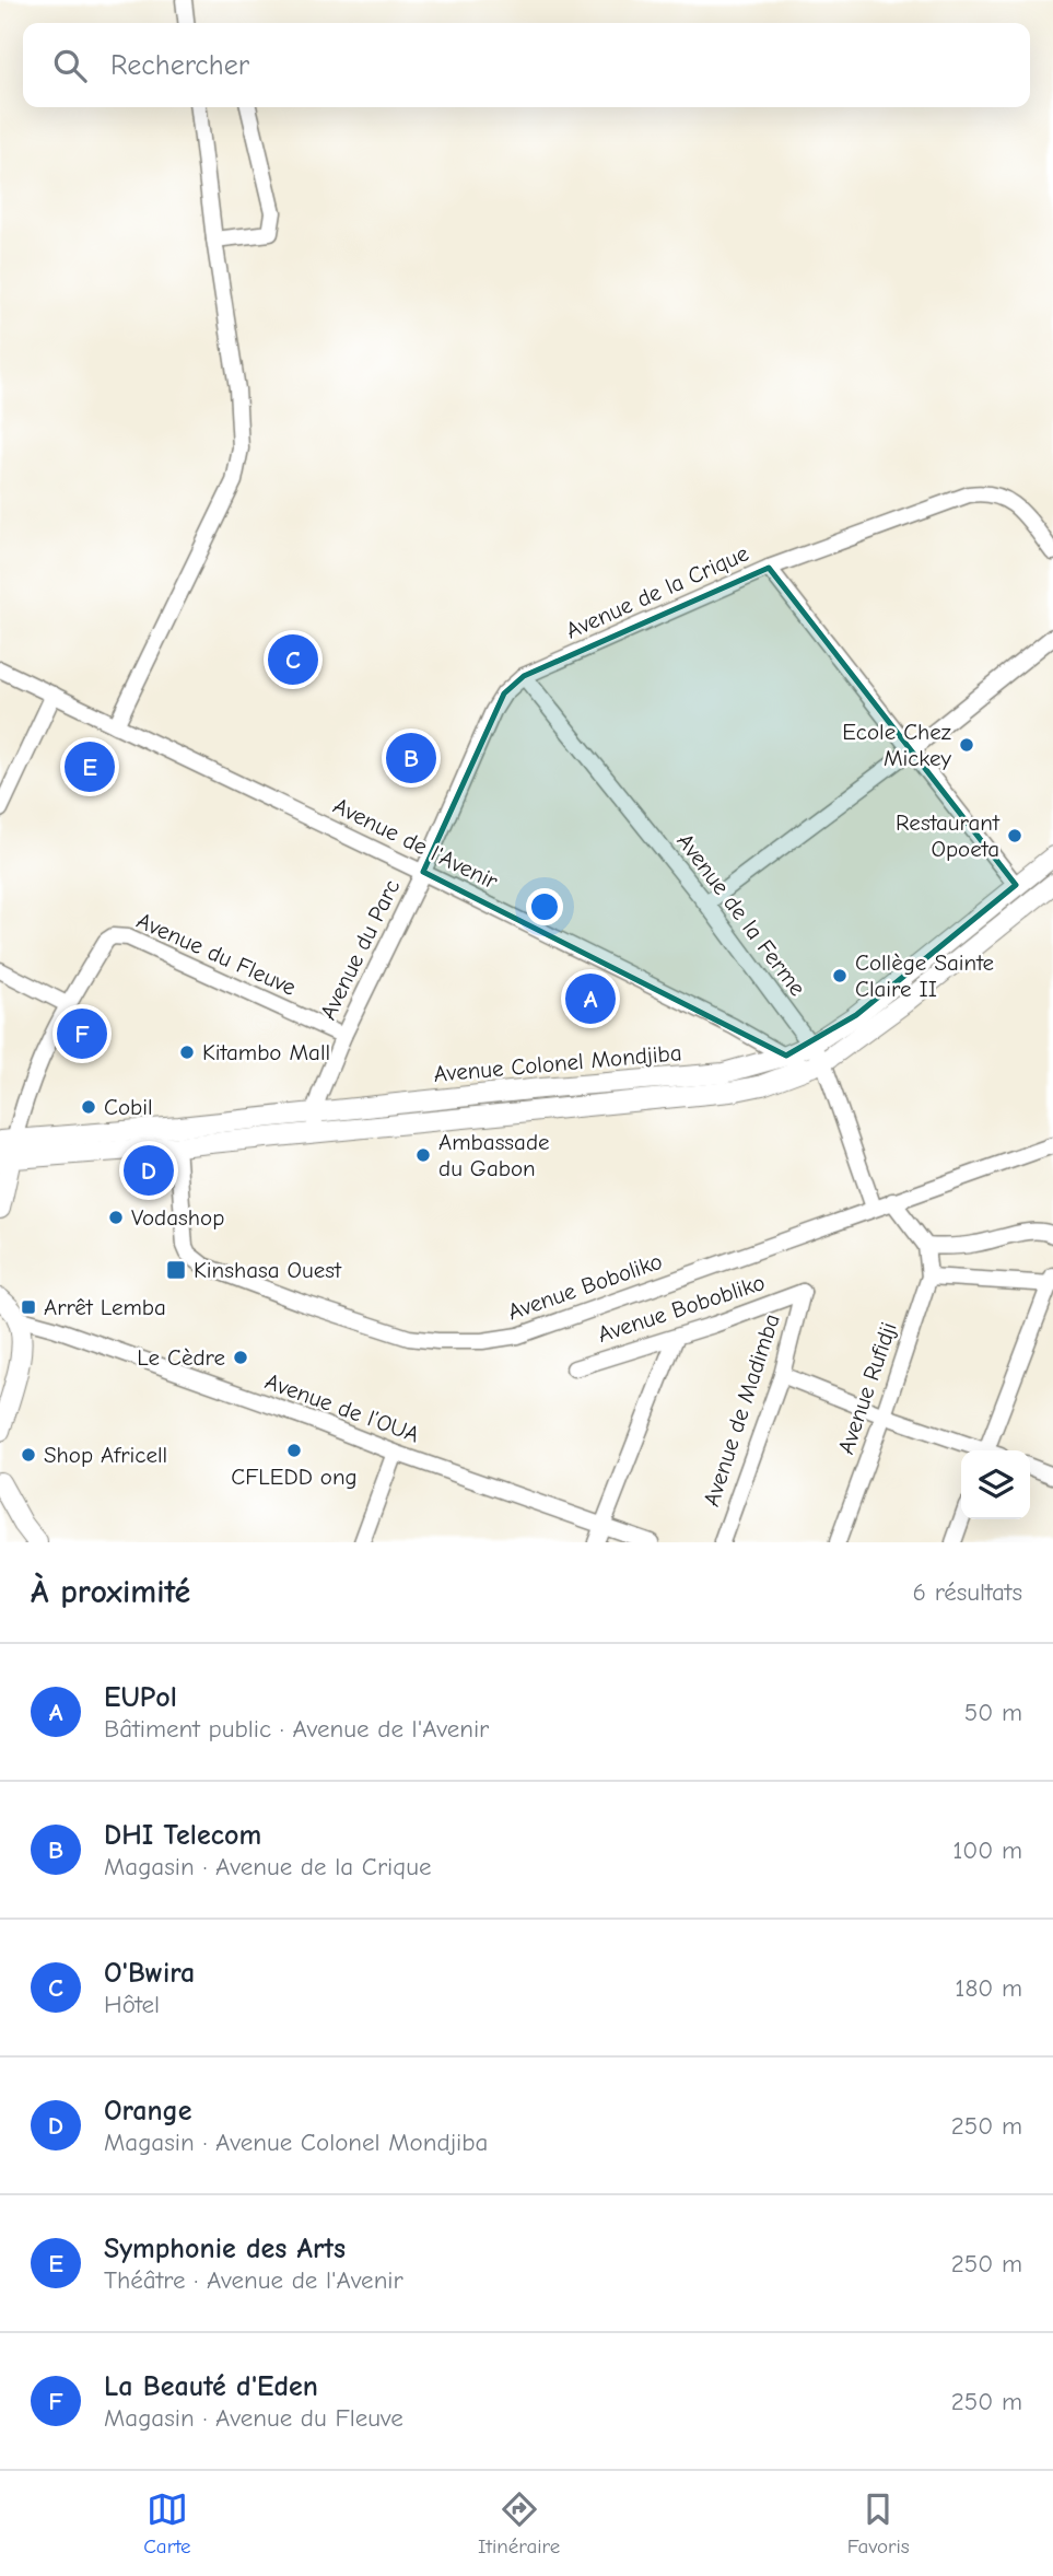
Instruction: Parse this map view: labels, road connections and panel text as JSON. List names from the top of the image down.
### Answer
{
  "streets": {
    "main road": ["Avenue Colonel Mondjiba"],
    "street": [
      "Avenue de la Crique",
      "Avenue de l'Avenir",
      "Avenue de la Ferme",
      "Avenue du Parc",
      "Avenue du Fleuve",
      "Avenue Boboliko",
      "Avenue Bobobliko",
      "Avenue Rufidji",
      "Avenue de l’OUA",
      "Avenue de Madimba"
    ]
  },
  "crossings": [
    ["Avenue de la Crique", "Avenue de l'Avenir"],
    ["Avenue de la Crique", "Avenue de la Ferme"],
    ["Avenue de la Crique", "Avenue du Parc"],
    ["Avenue de l'Avenir", "Avenue de la Ferme"],
    ["Avenue de l'Avenir", "Avenue du Parc"],
    ["Avenue de l'Avenir", "Avenue Colonel Mondjiba"],
    ["Avenue de la Ferme", "Avenue Colonel Mondjiba"],
    ["Avenue de la Ferme", "Avenue Boboliko"],
    ["Avenue du Parc", "Avenue du Fleuve"],
    ["Avenue du Parc", "Avenue Colonel Mondjiba"],
    ["Avenue du Fleuve", "Avenue Colonel Mondjiba"],
    ["Avenue Colonel Mondjiba", "Avenue Boboliko"],
    ["Avenue Bobobliko", "Avenue de Madimba"]
  ],
  "places": {
    "other": [
      "Ecole Chez Mickey",
      "Restaurant Opoeta",
      "Collège Sainte Claire II",
      "Kitambo Mall",
      "Cobil",
      "Ambassade du Gabon",
      "Vodashop",
      "Le Cèdre",
      "CFLEDD ong",
      "Shop Africell"
    ],
    "transit": ["Kinshasa Ouest", "Arrêt Lemba"]
  },
  "page": {
    "search": "Rechercher",
    "pins": [
      "C",
      "B",
      "E",
      "A",
      "F",
      "D"
    ],
    "heading": ["À proximité", "6 résultats"],
    "list": [
      {
        "mark": "A",
        "name": "EUPol",
        "note": "Bâtiment public · Avenue de l'Avenir",
        "value": "50 m"
      },
      {
        "mark": "B",
        "name": "DHI Telecom",
        "note": "Magasin · Avenue de la Crique",
        "value": "100 m"
      },
      {
        "mark": "C",
        "name": "O'Bwira",
        "note": "Hôtel",
        "value": "180 m"
      },
      {
        "mark": "D",
        "name": "Orange",
        "note": "Magasin · Avenue Colonel Mondjiba",
        "value": "250 m"
      },
      {
        "mark": "E",
        "name": "Symphonie des Arts",
        "note": "Théâtre · Avenue de l'Avenir",
        "value": "250 m"
      },
      {
        "mark": "F",
        "name": "La Beauté d'Eden",
        "note": "Magasin · Avenue du Fleuve",
        "value": "250 m"
      }
    ],
    "nav": ["Carte", "Itinéraire", "Favoris"]
  }
}
